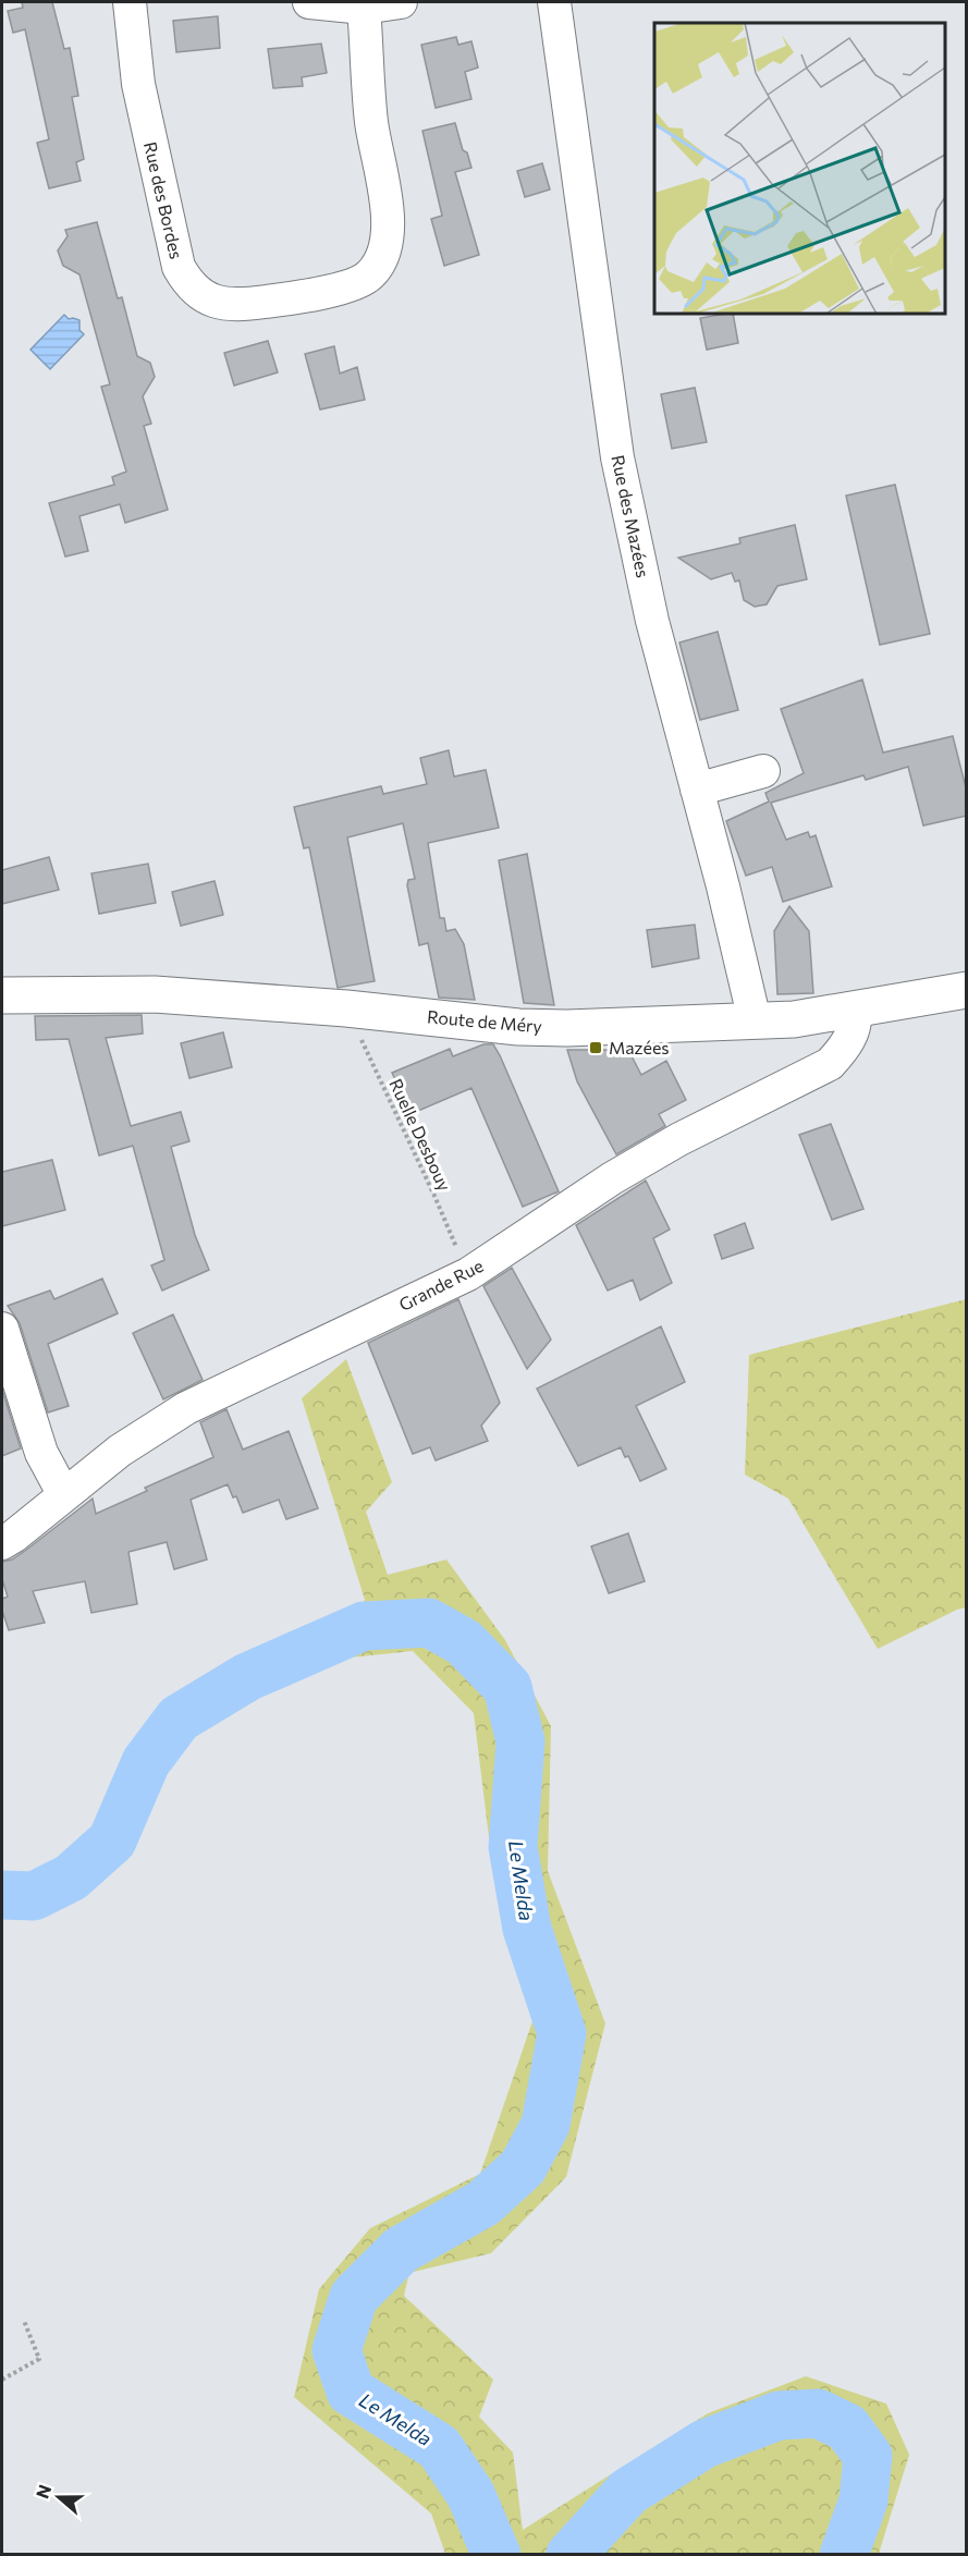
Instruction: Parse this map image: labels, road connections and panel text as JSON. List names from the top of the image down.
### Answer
{
  "streets": {
    "main road": ["Route de Méry"],
    "street": ["Rue des Bordes", "Rue des Mazées", "Grande Rue"],
    "path": ["Ruelle Desbouy"]
  },
  "crossings": [
    ["Rue des Mazées", "Route de Méry"],
    ["Route de Méry", "Ruelle Desbouy"],
    ["Route de Méry", "Grande Rue"],
    ["Ruelle Desbouy", "Grande Rue"]
  ],
  "water": ["Le Melda"],
  "places": {
    "transit": ["Mazées"]
  },
  "north": "left"
}
